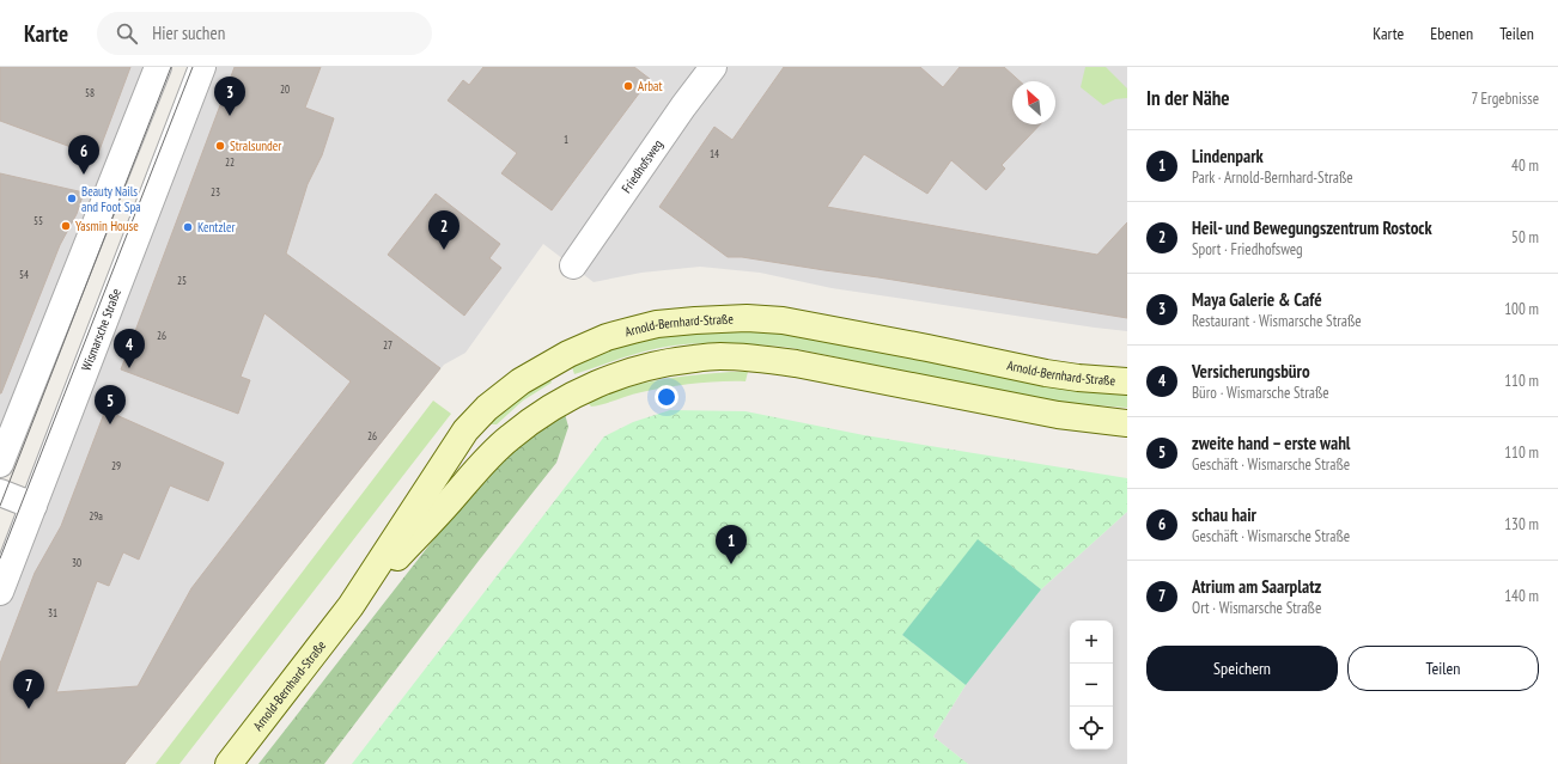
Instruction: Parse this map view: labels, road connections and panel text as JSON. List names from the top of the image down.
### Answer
{
  "streets": {
    "main road": ["Arnold-Bernhard-Straße"],
    "street": ["Friedhofsweg", "Wismarsche Straße"]
  },
  "places": [
    "Arbat",
    "Stralsunder",
    "Beauty Nails and Foot Spa",
    "Yasmin House",
    "Kentzler"
  ],
  "house_numbers": [
    "20",
    "58",
    "1",
    "14",
    "22",
    "23",
    "55",
    "54",
    "25",
    "26",
    "27",
    "26",
    "29",
    "29a",
    "30",
    "31"
  ],
  "north": "top left",
  "page": {
    "header": "Karte",
    "search": "Hier suchen",
    "nav": ["Karte", "Ebenen", "Teilen"],
    "heading": ["In der Nähe", "7 Ergebnisse"],
    "pins": [
      "3",
      "6",
      "2",
      "4",
      "5",
      "1",
      "7"
    ],
    "list": [
      {
        "mark": "1",
        "name": "Lindenpark",
        "note": "Park · Arnold-Bernhard-Straße",
        "value": "40 m"
      },
      {
        "mark": "2",
        "name": "Heil- und Bewegungszentrum Rostock",
        "note": "Sport · Friedhofsweg",
        "value": "50 m"
      },
      {
        "mark": "3",
        "name": "Maya Galerie & Café",
        "note": "Restaurant · Wismarsche Straße",
        "value": "100 m"
      },
      {
        "mark": "4",
        "name": "Versicherungsbüro",
        "note": "Büro · Wismarsche Straße",
        "value": "110 m"
      },
      {
        "mark": "5",
        "name": "zweite hand – erste wahl",
        "note": "Geschäft · Wismarsche Straße",
        "value": "110 m"
      },
      {
        "mark": "6",
        "name": "schau hair",
        "note": "Geschäft · Wismarsche Straße",
        "value": "130 m"
      },
      {
        "mark": "7",
        "name": "Atrium am Saarplatz",
        "note": "Ort · Wismarsche Straße",
        "value": "140 m"
      }
    ],
    "map_buttons": ["+", "−"],
    "buttons": ["Speichern", "Teilen"]
  }
}
